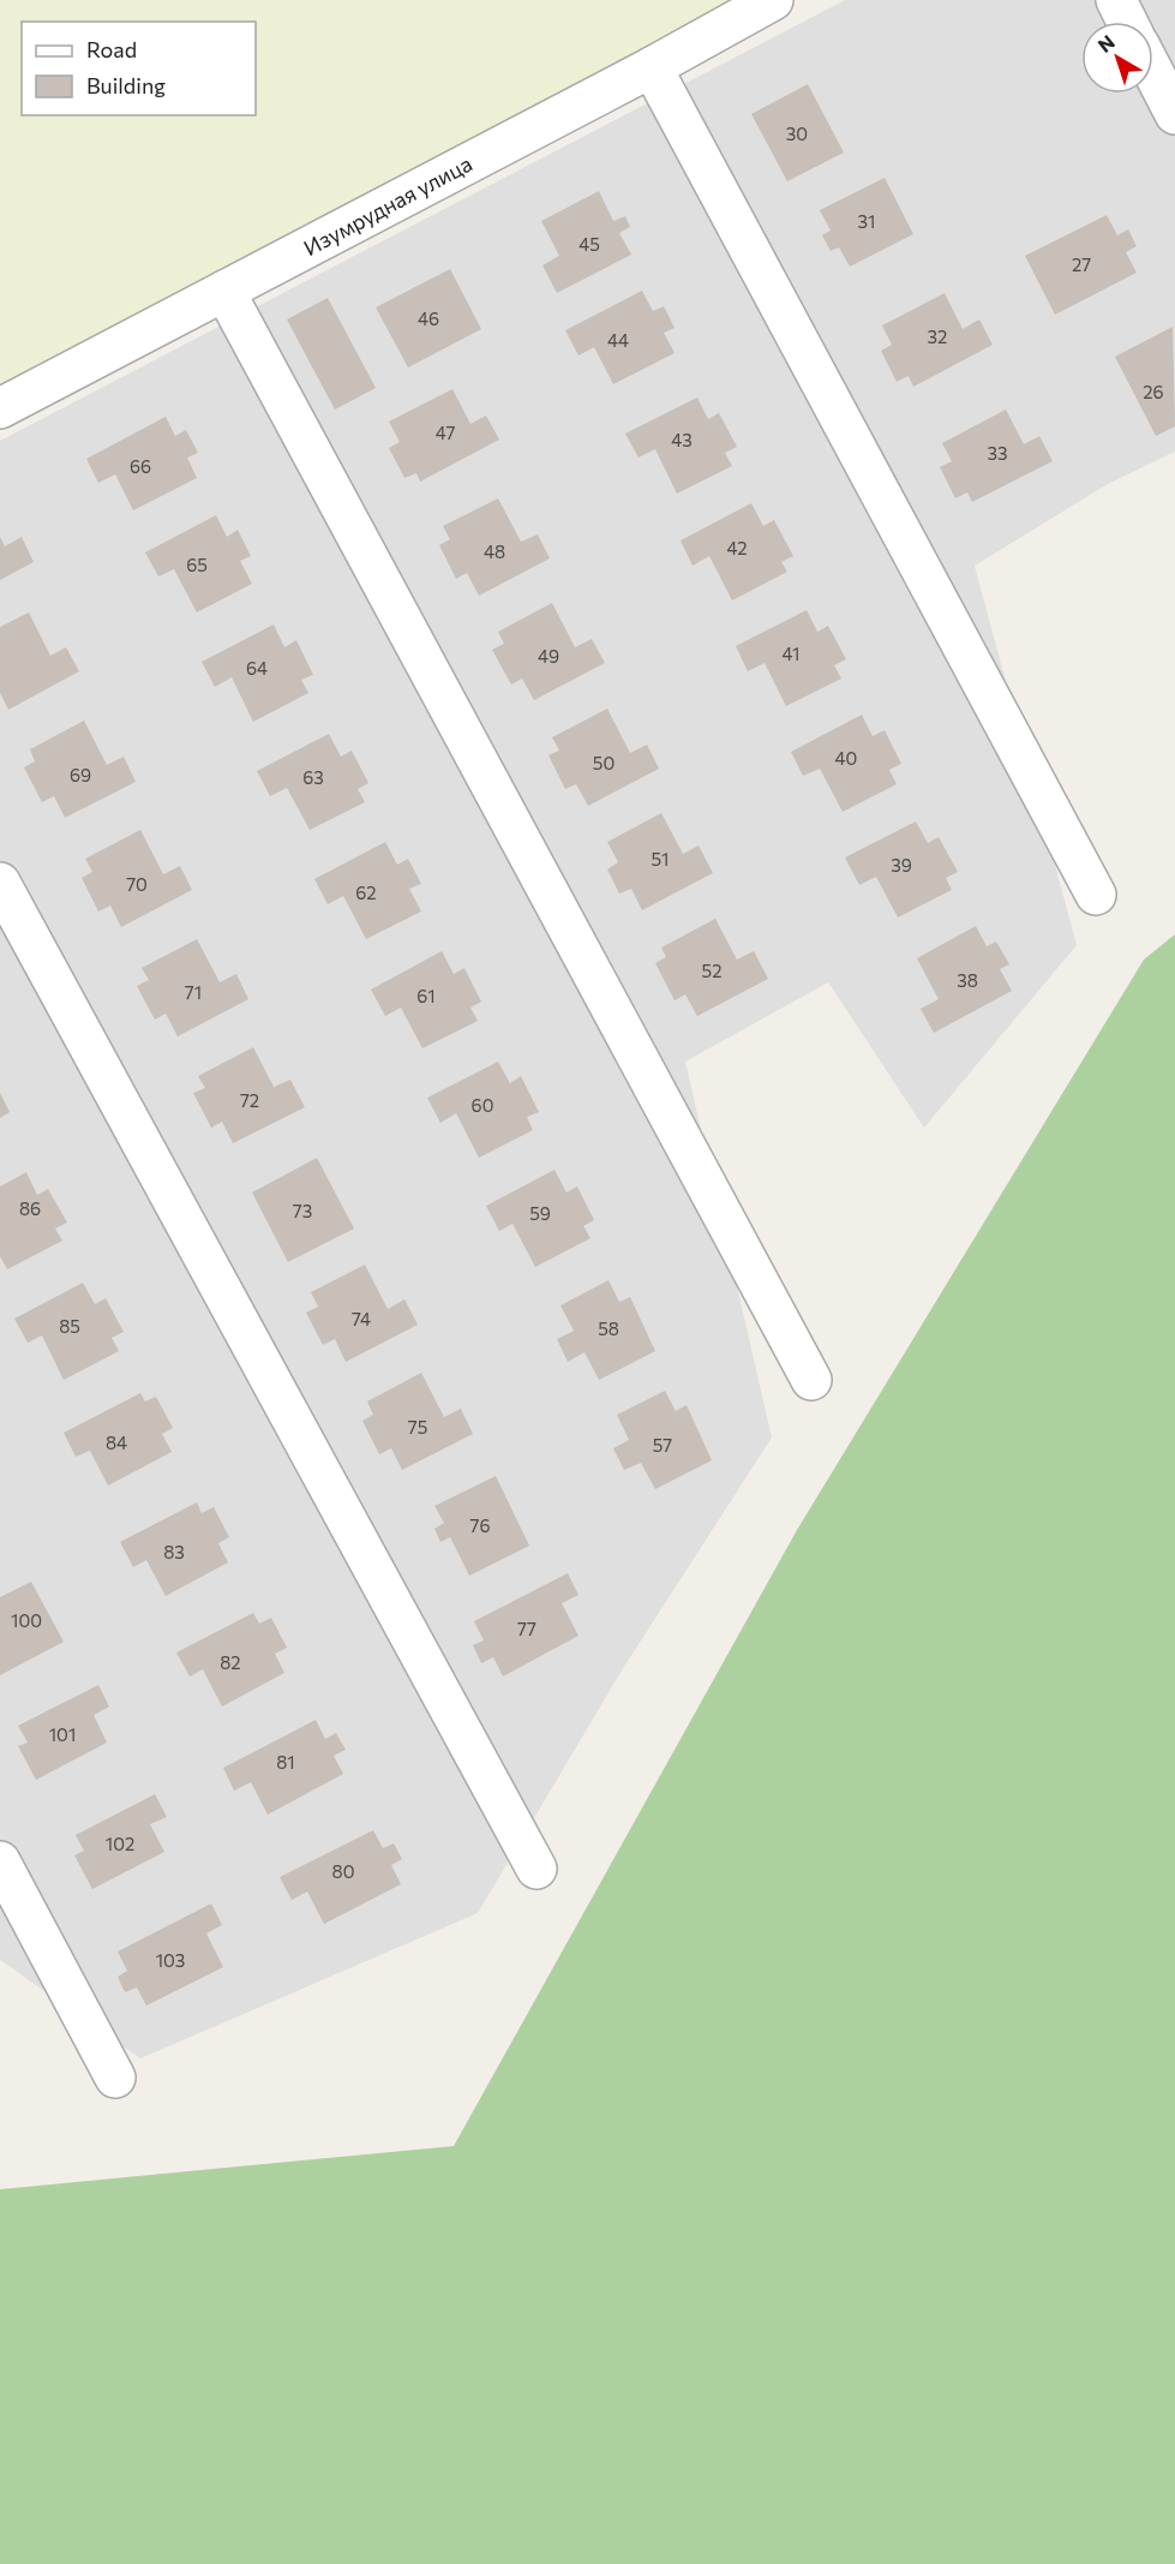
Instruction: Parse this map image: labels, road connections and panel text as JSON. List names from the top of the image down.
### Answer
{
  "streets": {
    "street": ["Изумрудная улица"]
  },
  "house_numbers": [
    "30",
    "31",
    "45",
    "27",
    "46",
    "32",
    "44",
    "26",
    "47",
    "43",
    "33",
    "66",
    "42",
    "48",
    "65",
    "41",
    "49",
    "64",
    "40",
    "50",
    "69",
    "63",
    "51",
    "39",
    "70",
    "62",
    "52",
    "38",
    "71",
    "61",
    "72",
    "60",
    "86",
    "73",
    "59",
    "74",
    "85",
    "58",
    "75",
    "84",
    "57",
    "76",
    "83",
    "100",
    "77",
    "82",
    "101",
    "81",
    "102",
    "80",
    "103"
  ],
  "legend": ["Road", "Building"],
  "north": "top left"
}
